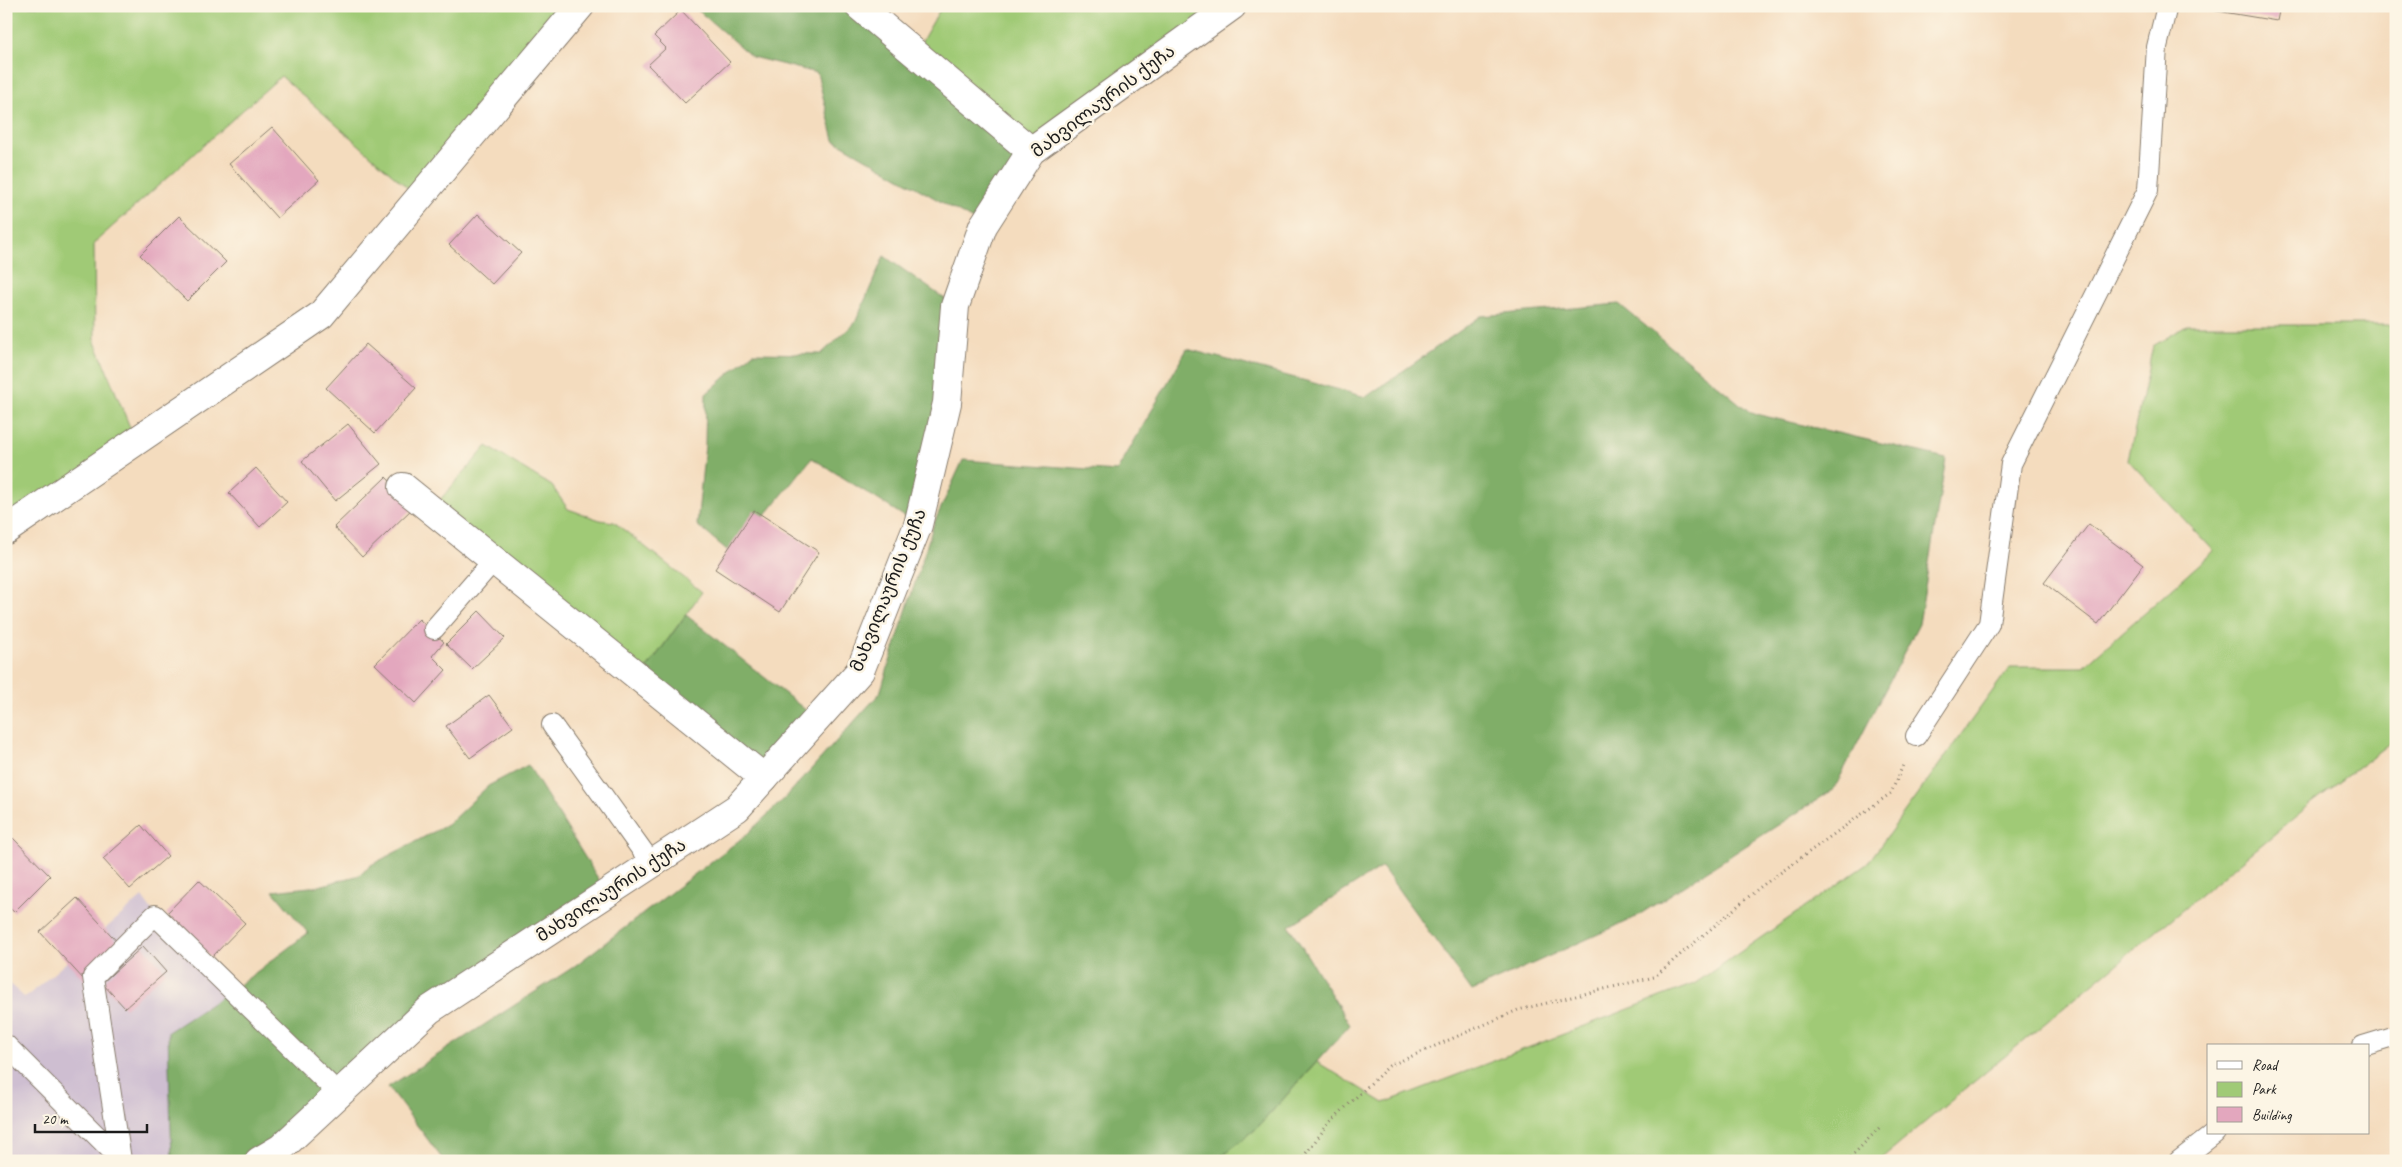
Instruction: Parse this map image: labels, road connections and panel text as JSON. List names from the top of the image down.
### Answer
{
  "streets": {
    "street": ["მახვილაურის ქუჩა"]
  },
  "legend": ["Road", "Park", "Building"],
  "scale_bar": "20 m"
}
